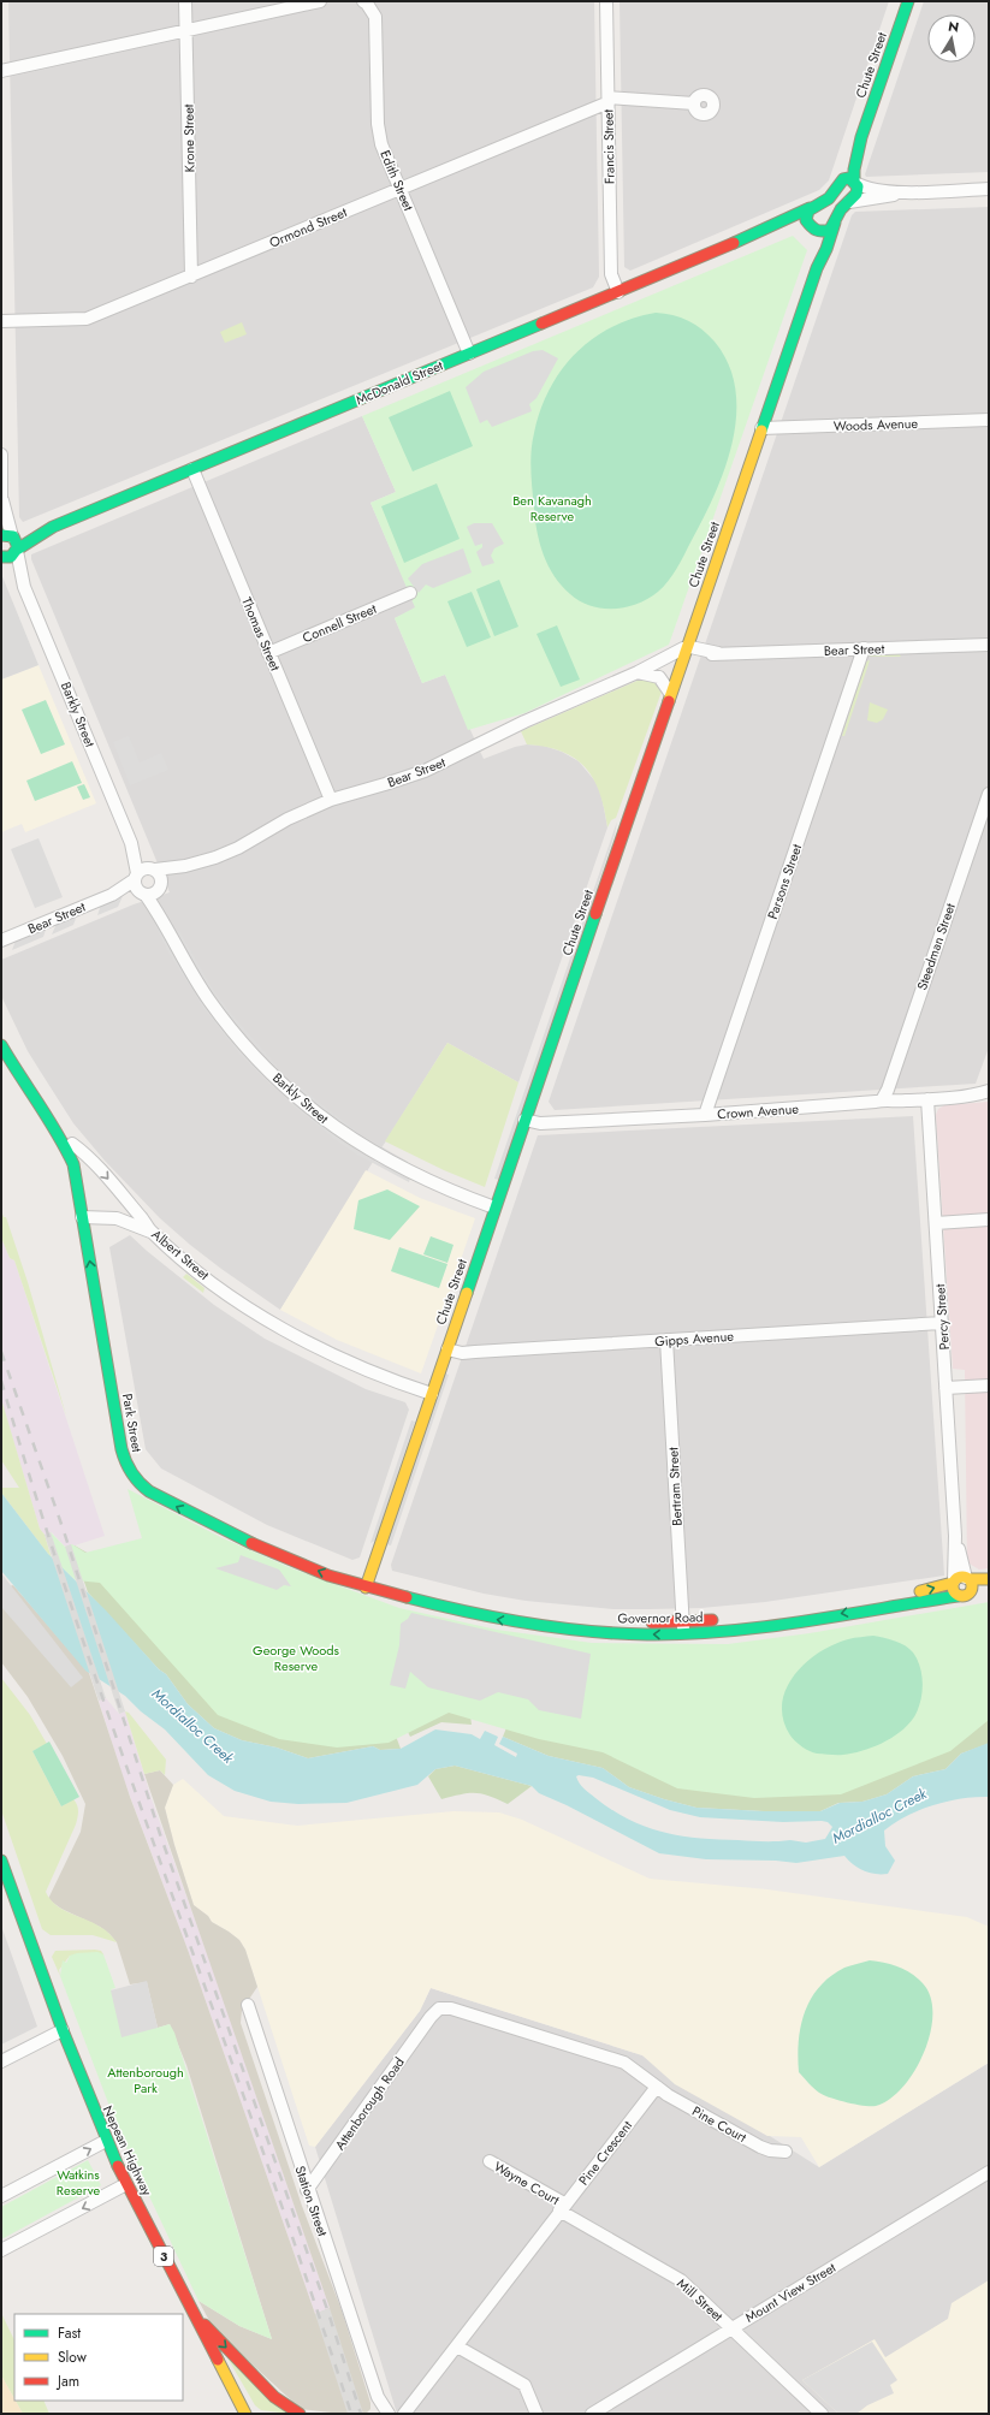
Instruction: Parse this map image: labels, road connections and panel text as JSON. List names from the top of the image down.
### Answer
{
  "streets": {
    "main road": [
      "Chute Street",
      "McDonald Street",
      "Albert Street",
      "Park Street",
      "Governor Road",
      "Nepean Highway",
      "3"
    ],
    "street": [
      "Krone Street",
      "Francis Street",
      "Edith Street",
      "Ormond Street",
      "Woods Avenue",
      "Connell Street",
      "Thomas Street",
      "Bear Street",
      "Barkly Street",
      "Parsons Street",
      "Steedman Street",
      "Crown Avenue",
      "Percy Street",
      "Gipps Avenue",
      "Bertram Street",
      "Attenborough Road",
      "Pine Court",
      "Pine Crescent",
      "Wayne Court",
      "Station Street",
      "Mount View Street",
      "Mill Street"
    ]
  },
  "crossings": [
    ["Chute Street", "McDonald Street"],
    ["Chute Street", "Woods Avenue"],
    ["Chute Street", "Bear Street"],
    ["Chute Street", "Barkly Street"],
    ["Chute Street", "Crown Avenue"],
    ["Chute Street", "Albert Street"],
    ["Chute Street", "Gipps Avenue"],
    ["Chute Street", "Park Street"],
    ["Chute Street", "Governor Road"],
    ["Krone Street", "Ormond Street"],
    ["Francis Street", "Ormond Street"],
    ["Francis Street", "McDonald Street"],
    ["Edith Street", "Ormond Street"],
    ["Edith Street", "McDonald Street"],
    ["McDonald Street", "Thomas Street"],
    ["McDonald Street", "Barkly Street"],
    ["Connell Street", "Thomas Street"],
    ["Thomas Street", "Bear Street"],
    ["Bear Street", "Barkly Street"],
    ["Bear Street", "Parsons Street"],
    ["Parsons Street", "Crown Avenue"],
    ["Steedman Street", "Crown Avenue"],
    ["Crown Avenue", "Percy Street"],
    ["Albert Street", "Park Street"],
    ["Percy Street", "Gipps Avenue"],
    ["Percy Street", "Governor Road"],
    ["Gipps Avenue", "Bertram Street"],
    ["Park Street", "Governor Road"],
    ["Bertram Street", "Governor Road"],
    ["Attenborough Road", "Pine Court"],
    ["Attenborough Road", "Pine Crescent"],
    ["Attenborough Road", "Station Street"],
    ["Pine Court", "Pine Crescent"],
    ["Pine Crescent", "Wayne Court"],
    ["Pine Crescent", "Mill Street"],
    ["Wayne Court", "Mill Street"],
    ["Mount View Street", "Mill Street"]
  ],
  "water": ["Mordialloc Creek"],
  "parks": [
    "Ben Kavanagh Reserve",
    "George Woods Reserve",
    "Attenborough Park",
    "Watkins Reserve"
  ],
  "legend": ["Fast", "Slow", "Jam"],
  "north": "top"
}
